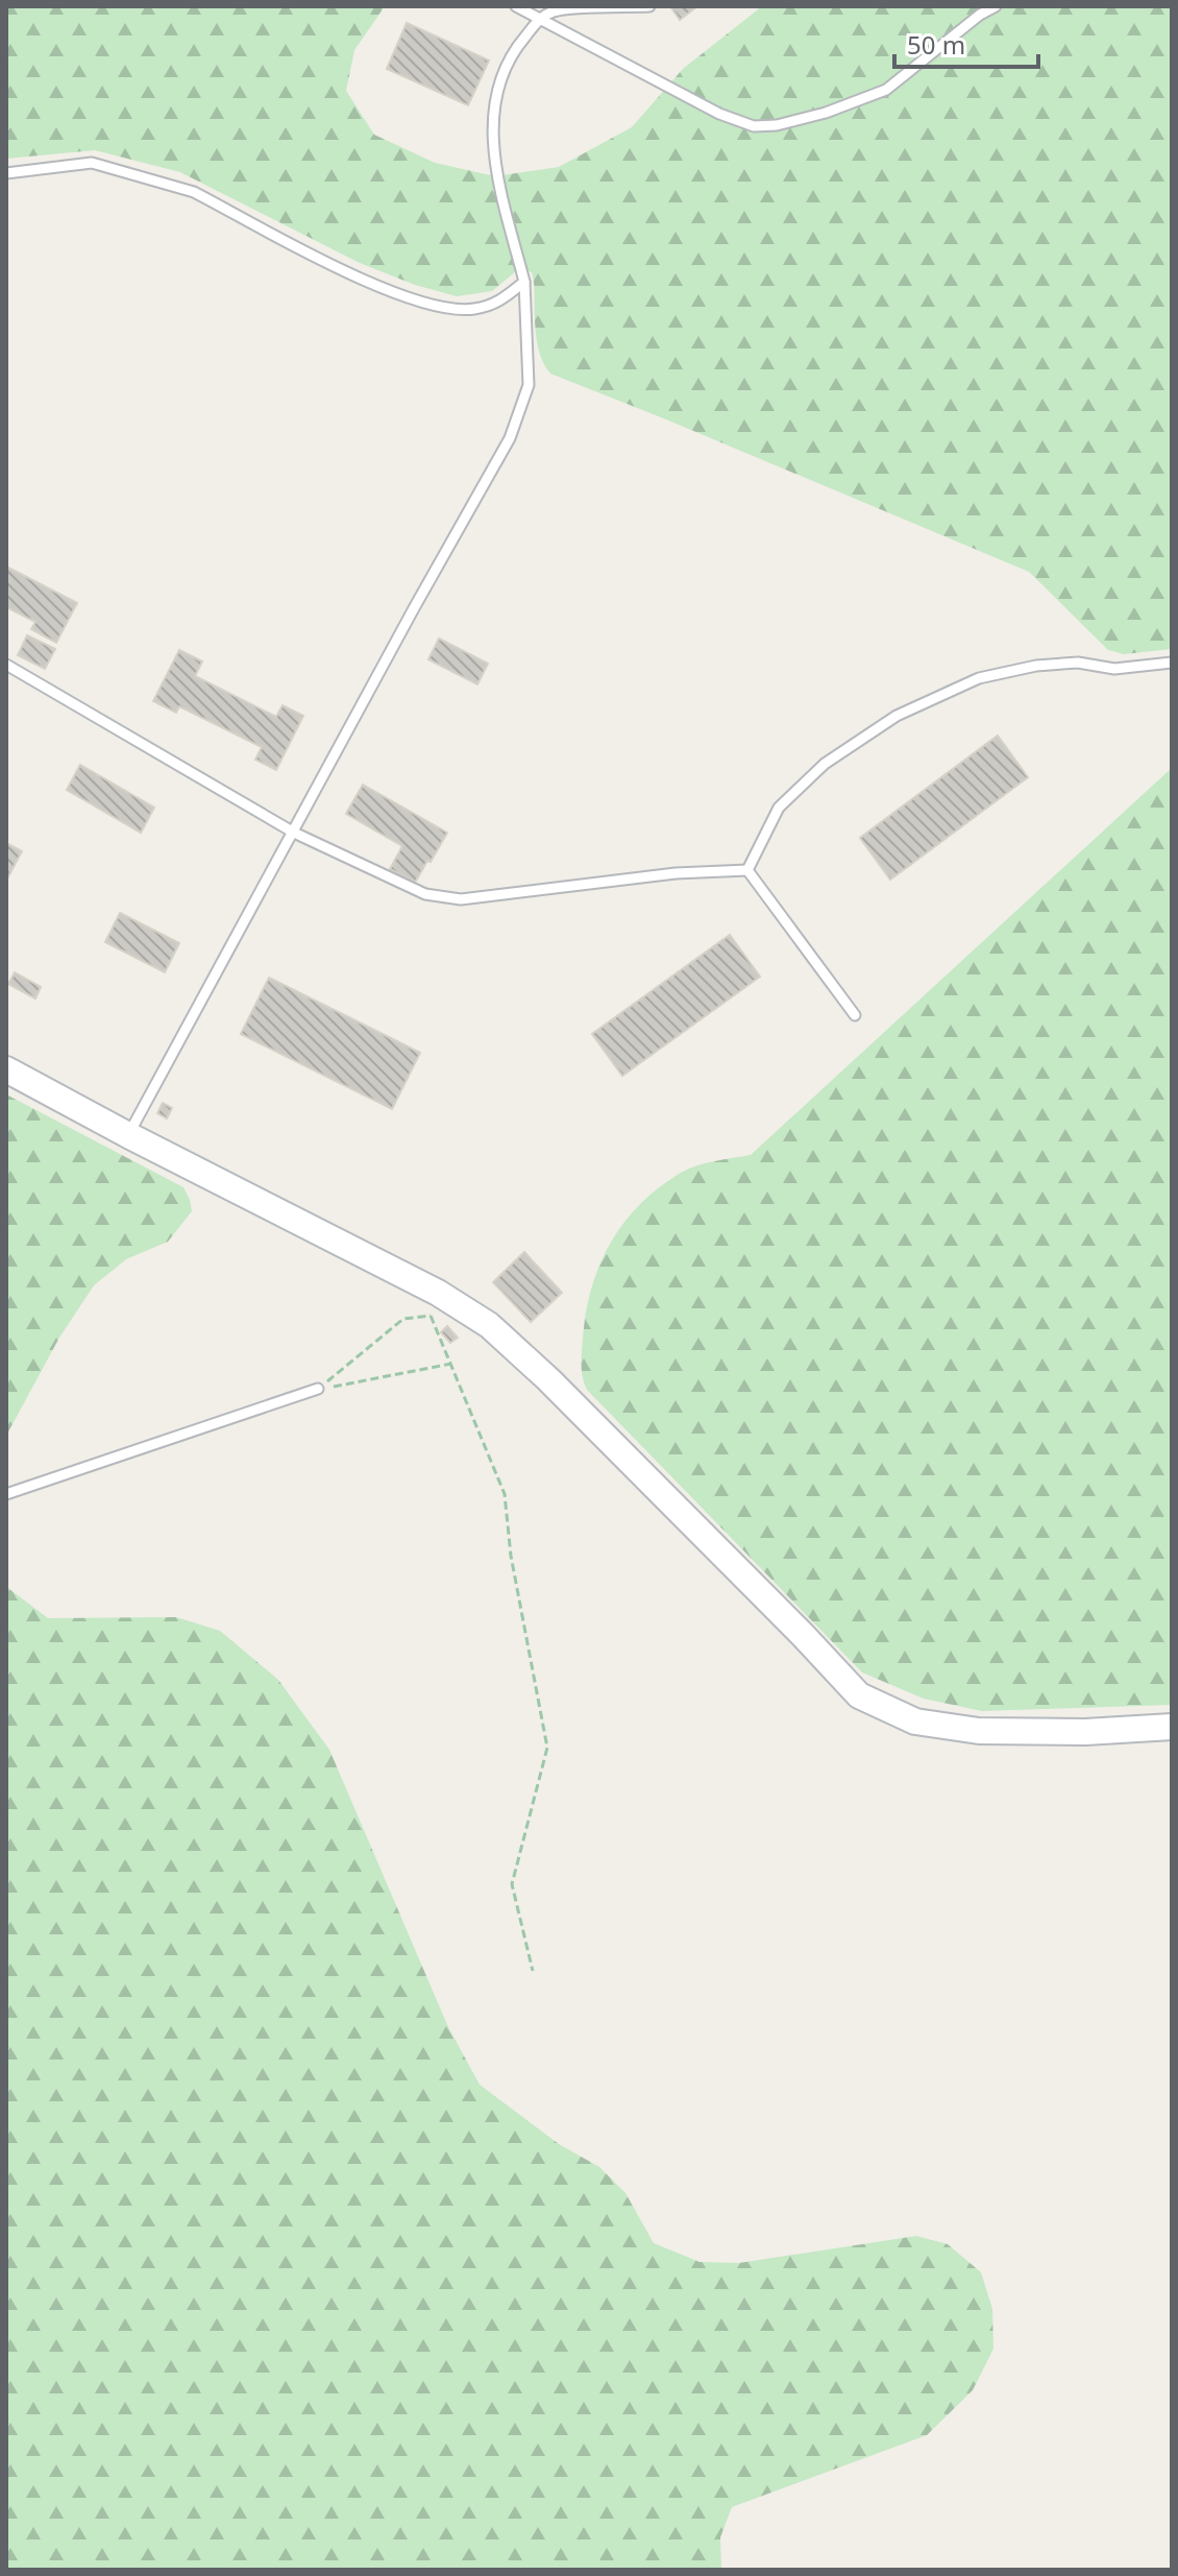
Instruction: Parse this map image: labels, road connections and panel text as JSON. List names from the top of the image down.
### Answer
{
  "scale_bar": "50 m"
}
